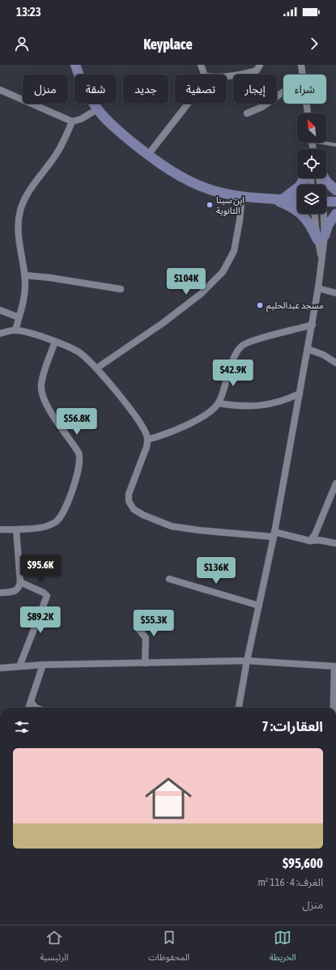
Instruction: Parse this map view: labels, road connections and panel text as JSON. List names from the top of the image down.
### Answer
{
  "places": ["ابن سينا الثانوية", "مسجد عبدالحليم"],
  "north": "top left",
  "page": {
    "status": "13:23",
    "header": "Keyplace",
    "chip": [
      "شراء",
      "إيجار",
      "تصفية",
      "جديد",
      "شقة",
      "منزل"
    ],
    "price": [
      "$104K",
      "$42.9K",
      "$56.8K",
      "$95.6K",
      "$136K",
      "$89.2K",
      "$55.3K"
    ],
    "heading": "العقارات: 7",
    "list": [
      {
        "name": "$95,600",
        "note": "الغرف: 4 · 116 m² · منزل"
      }
    ],
    "tabs": ["الخريطة", "المحفوظات", "الرئيسية"]
  }
}
